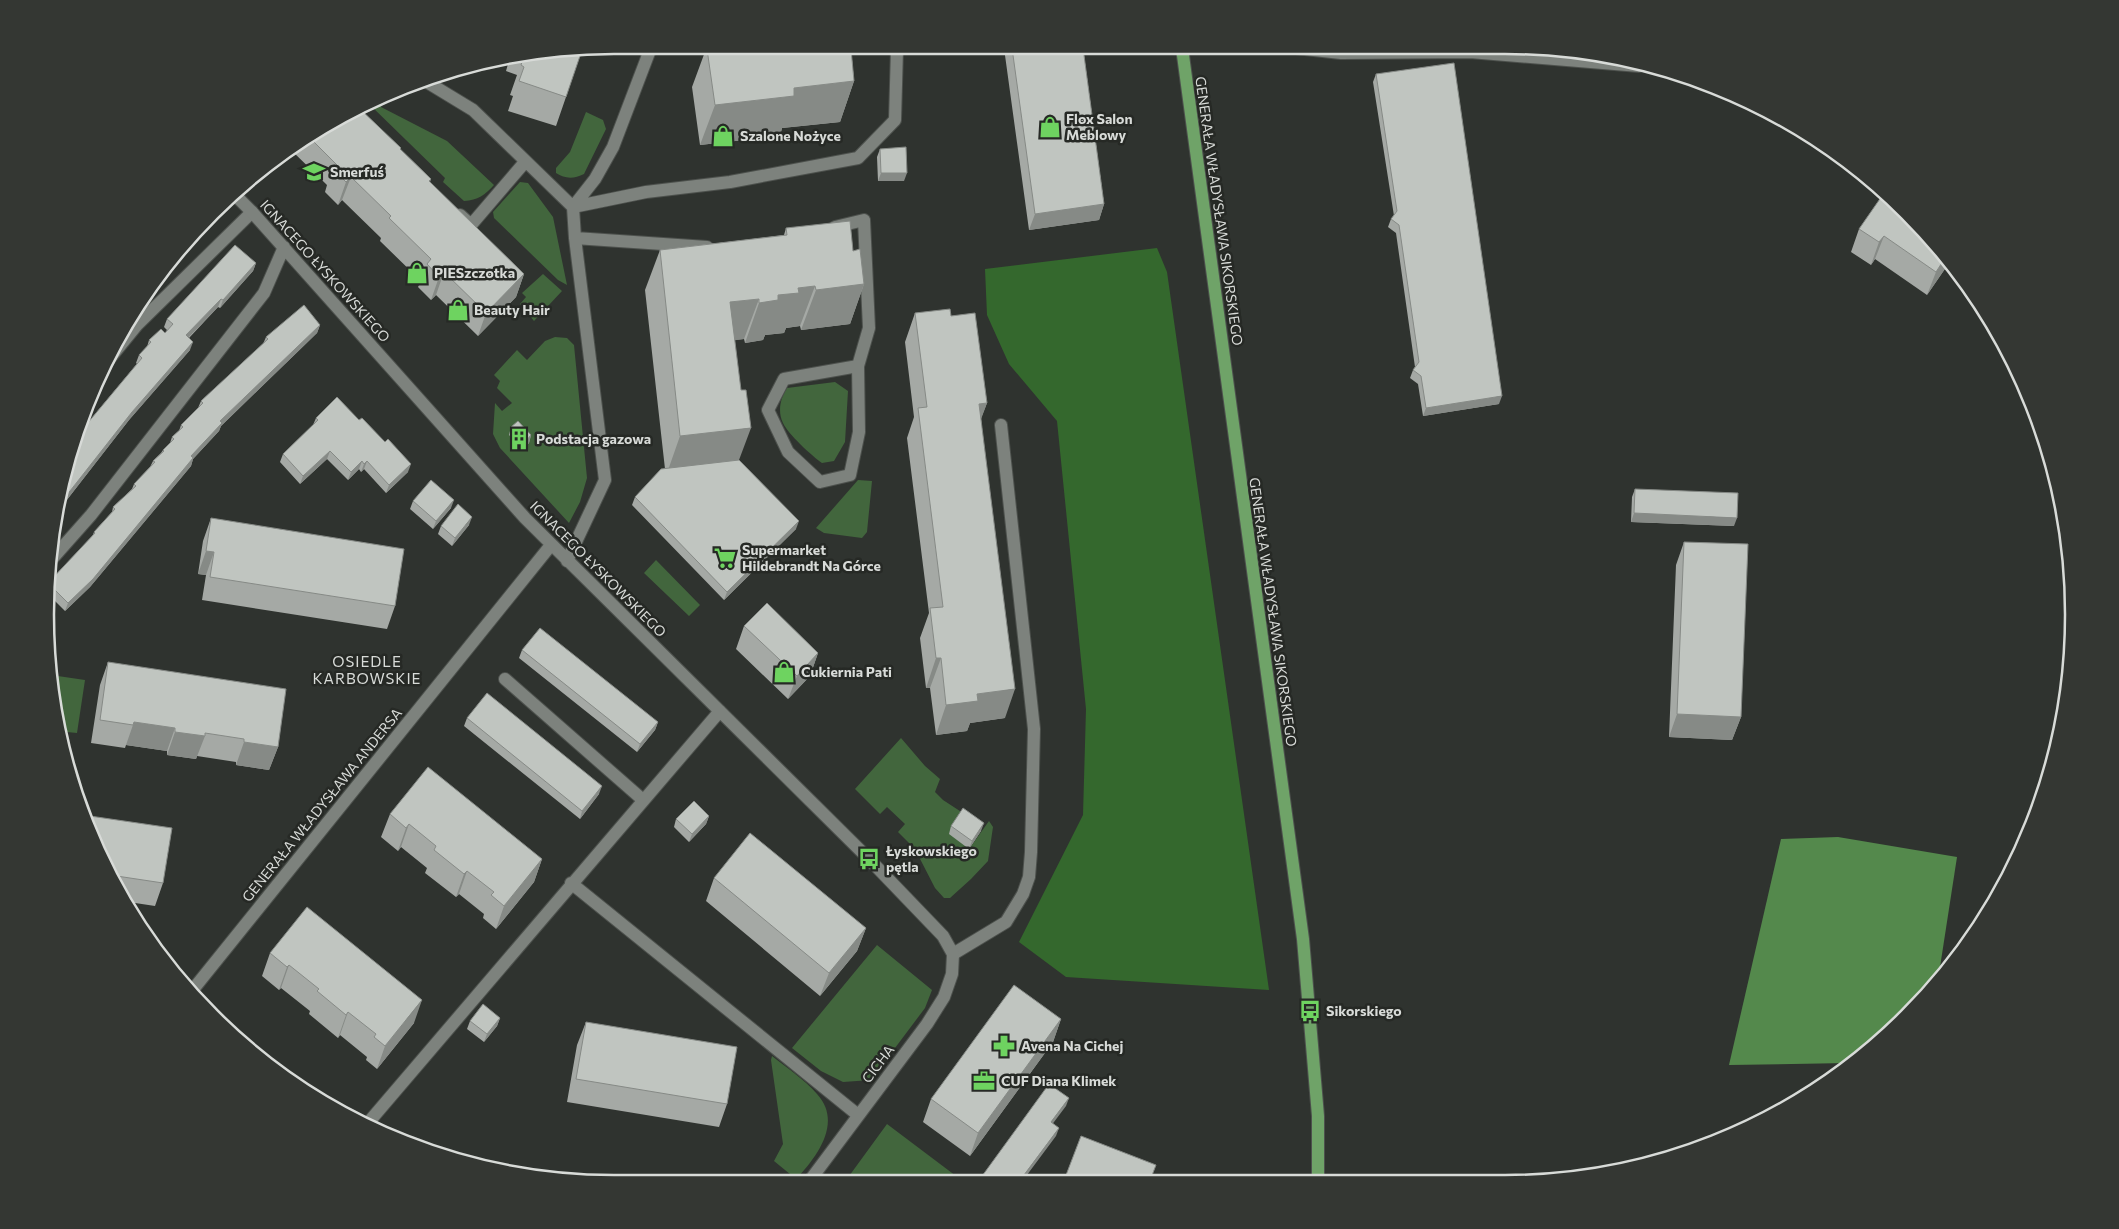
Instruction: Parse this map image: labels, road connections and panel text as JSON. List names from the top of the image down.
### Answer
{
  "streets": {
    "main road": ["GENERAŁA WŁADYSŁAWA SIKORSKIEGO"],
    "street": ["IGNACEGO ŁYSKOWSKIEGO", "GENERAŁA WŁADYSŁAWA ANDERSA", "CICHA"]
  },
  "crossings": [
    ["IGNACEGO ŁYSKOWSKIEGO", "GENERAŁA WŁADYSŁAWA ANDERSA"],
    ["IGNACEGO ŁYSKOWSKIEGO", "CICHA"]
  ],
  "districts": ["OSIEDLE KARBOWSKIE"],
  "places": {
    "shop": [
      "Flox Salon Meblowy",
      "Szalone Nożyce",
      "PIESzczotka",
      "Beauty Hair",
      "Cukiernia Pati"
    ],
    "school or university": ["Smerfuś"],
    "building": ["Podstacja gazowa"],
    "supermarket": ["Supermarket Hildebrandt Na Górce"],
    "bus stop": ["Łyskowskiego pętla", "Sikorskiego"],
    "pharmacy": ["Avena Na Cichej"],
    "office": ["CUF Diana Klimek"]
  }
}
